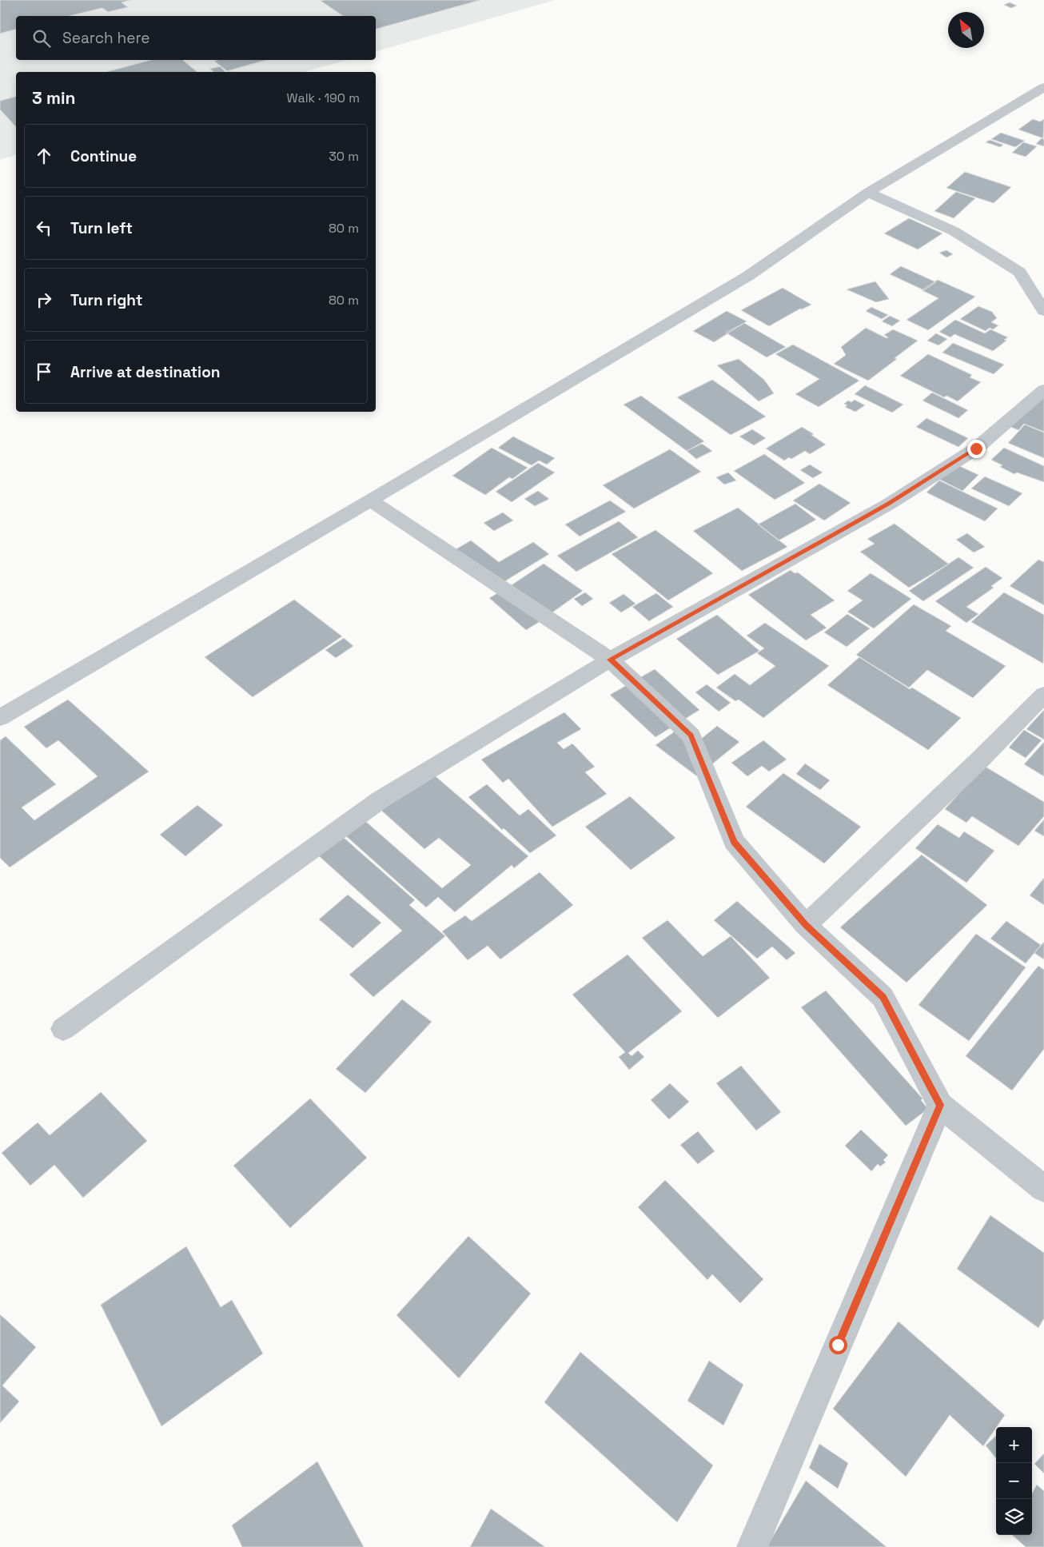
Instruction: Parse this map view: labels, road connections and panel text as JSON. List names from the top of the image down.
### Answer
{
  "north": "top left",
  "page": {
    "search": "Search here",
    "heading": ["3 min", "Walk · 190 m"],
    "list": [
      ["Continue", "30 m"],
      ["Turn left", "80 m"],
      ["Turn right", "80 m"],
      "Arrive at destination"
    ],
    "map_buttons": ["+", "−"]
  }
}
